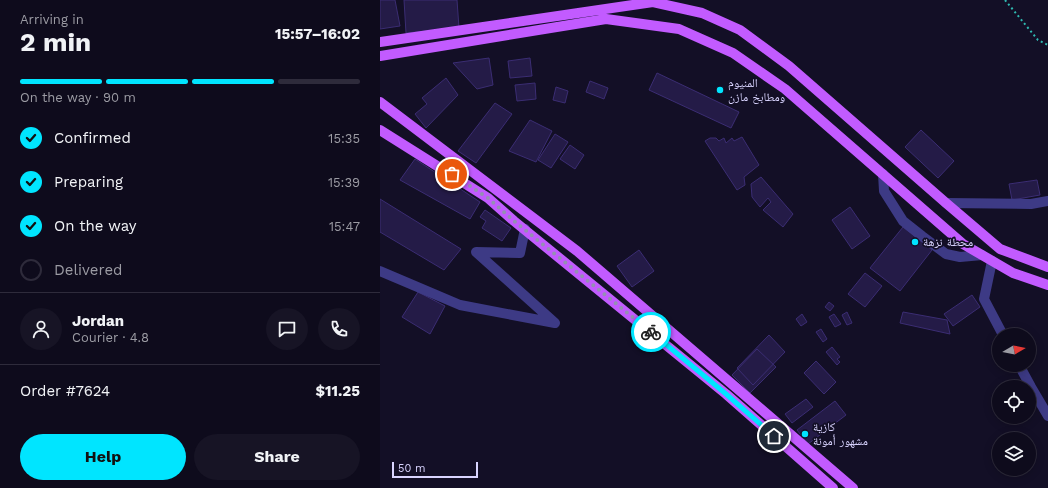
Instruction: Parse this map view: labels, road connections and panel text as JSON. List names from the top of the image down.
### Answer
{
  "places": ["المنيوم ومطابخ مازن", "محطة نزهة", "كازية مشهور أمونة"],
  "scale_bar": "50 m",
  "north": "right",
  "page": {
    "heading": ["2 min", "Arriving in", "15:57–16:02"],
    "panel": [
      "Jordan",
      "Courier · 4.8",
      "Order #7624",
      "$11.25"
    ],
    "bar": "On the way · 90 m",
    "list": [
      ["Confirmed", "15:35"],
      ["Preparing", "15:39"],
      ["On the way", "15:47"],
      "Delivered"
    ],
    "buttons": ["Help", "Share"],
    "scale": "50 m"
  }
}
